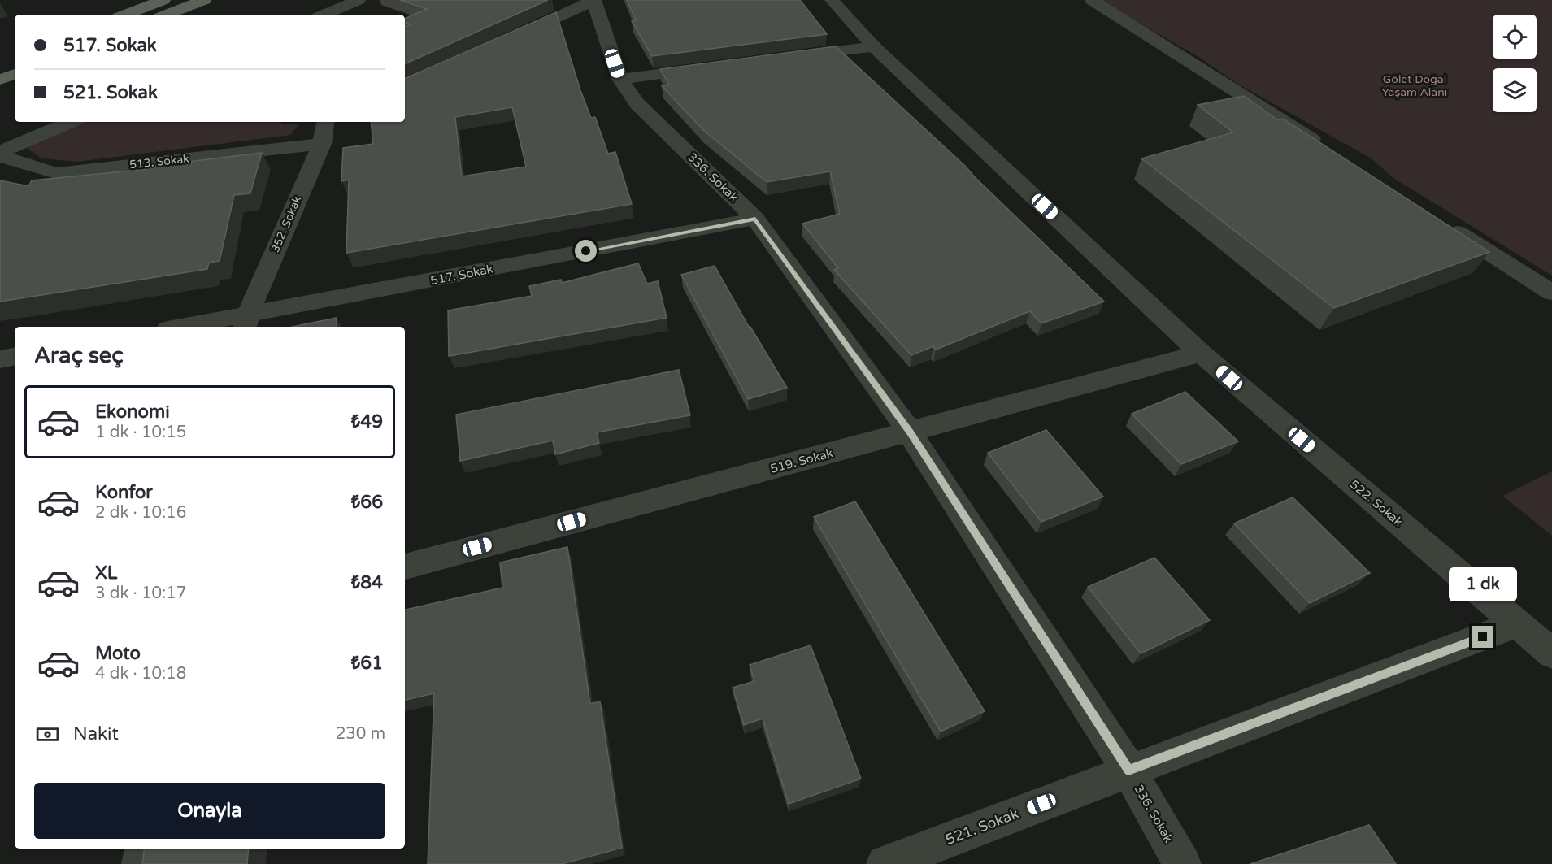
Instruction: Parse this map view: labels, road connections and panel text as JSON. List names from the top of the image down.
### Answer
{
  "streets": {
    "street": [
      "513. Sokak",
      "336. Sokak",
      "352. Sokak",
      "517. Sokak",
      "519. Sokak",
      "522. Sokak",
      "521. Sokak"
    ]
  },
  "crossings": [
    ["513. Sokak", "352. Sokak"],
    ["336. Sokak", "517. Sokak"],
    ["336. Sokak", "519. Sokak"],
    ["336. Sokak", "521. Sokak"],
    ["352. Sokak", "517. Sokak"],
    ["519. Sokak", "522. Sokak"],
    ["522. Sokak", "521. Sokak"]
  ],
  "parks": ["Gölet Doğal Yaşam Alanı"],
  "page": {
    "banner": ["517. Sokak", "521. Sokak"],
    "heading": "Araç seç",
    "list": [
      {
        "name": "Ekonomi",
        "note": "1 dk · 10:15",
        "value": "₺49"
      },
      {
        "name": "Konfor",
        "note": "2 dk · 10:16",
        "value": "₺66"
      },
      {
        "name": "XL",
        "note": "3 dk · 10:17",
        "value": "₺84"
      },
      {
        "name": "Moto",
        "note": "4 dk · 10:18",
        "value": "₺61"
      }
    ],
    "bubble": "1 dk",
    "pay": ["Nakit", "230 m"],
    "buttons": "Onayla"
  }
}
